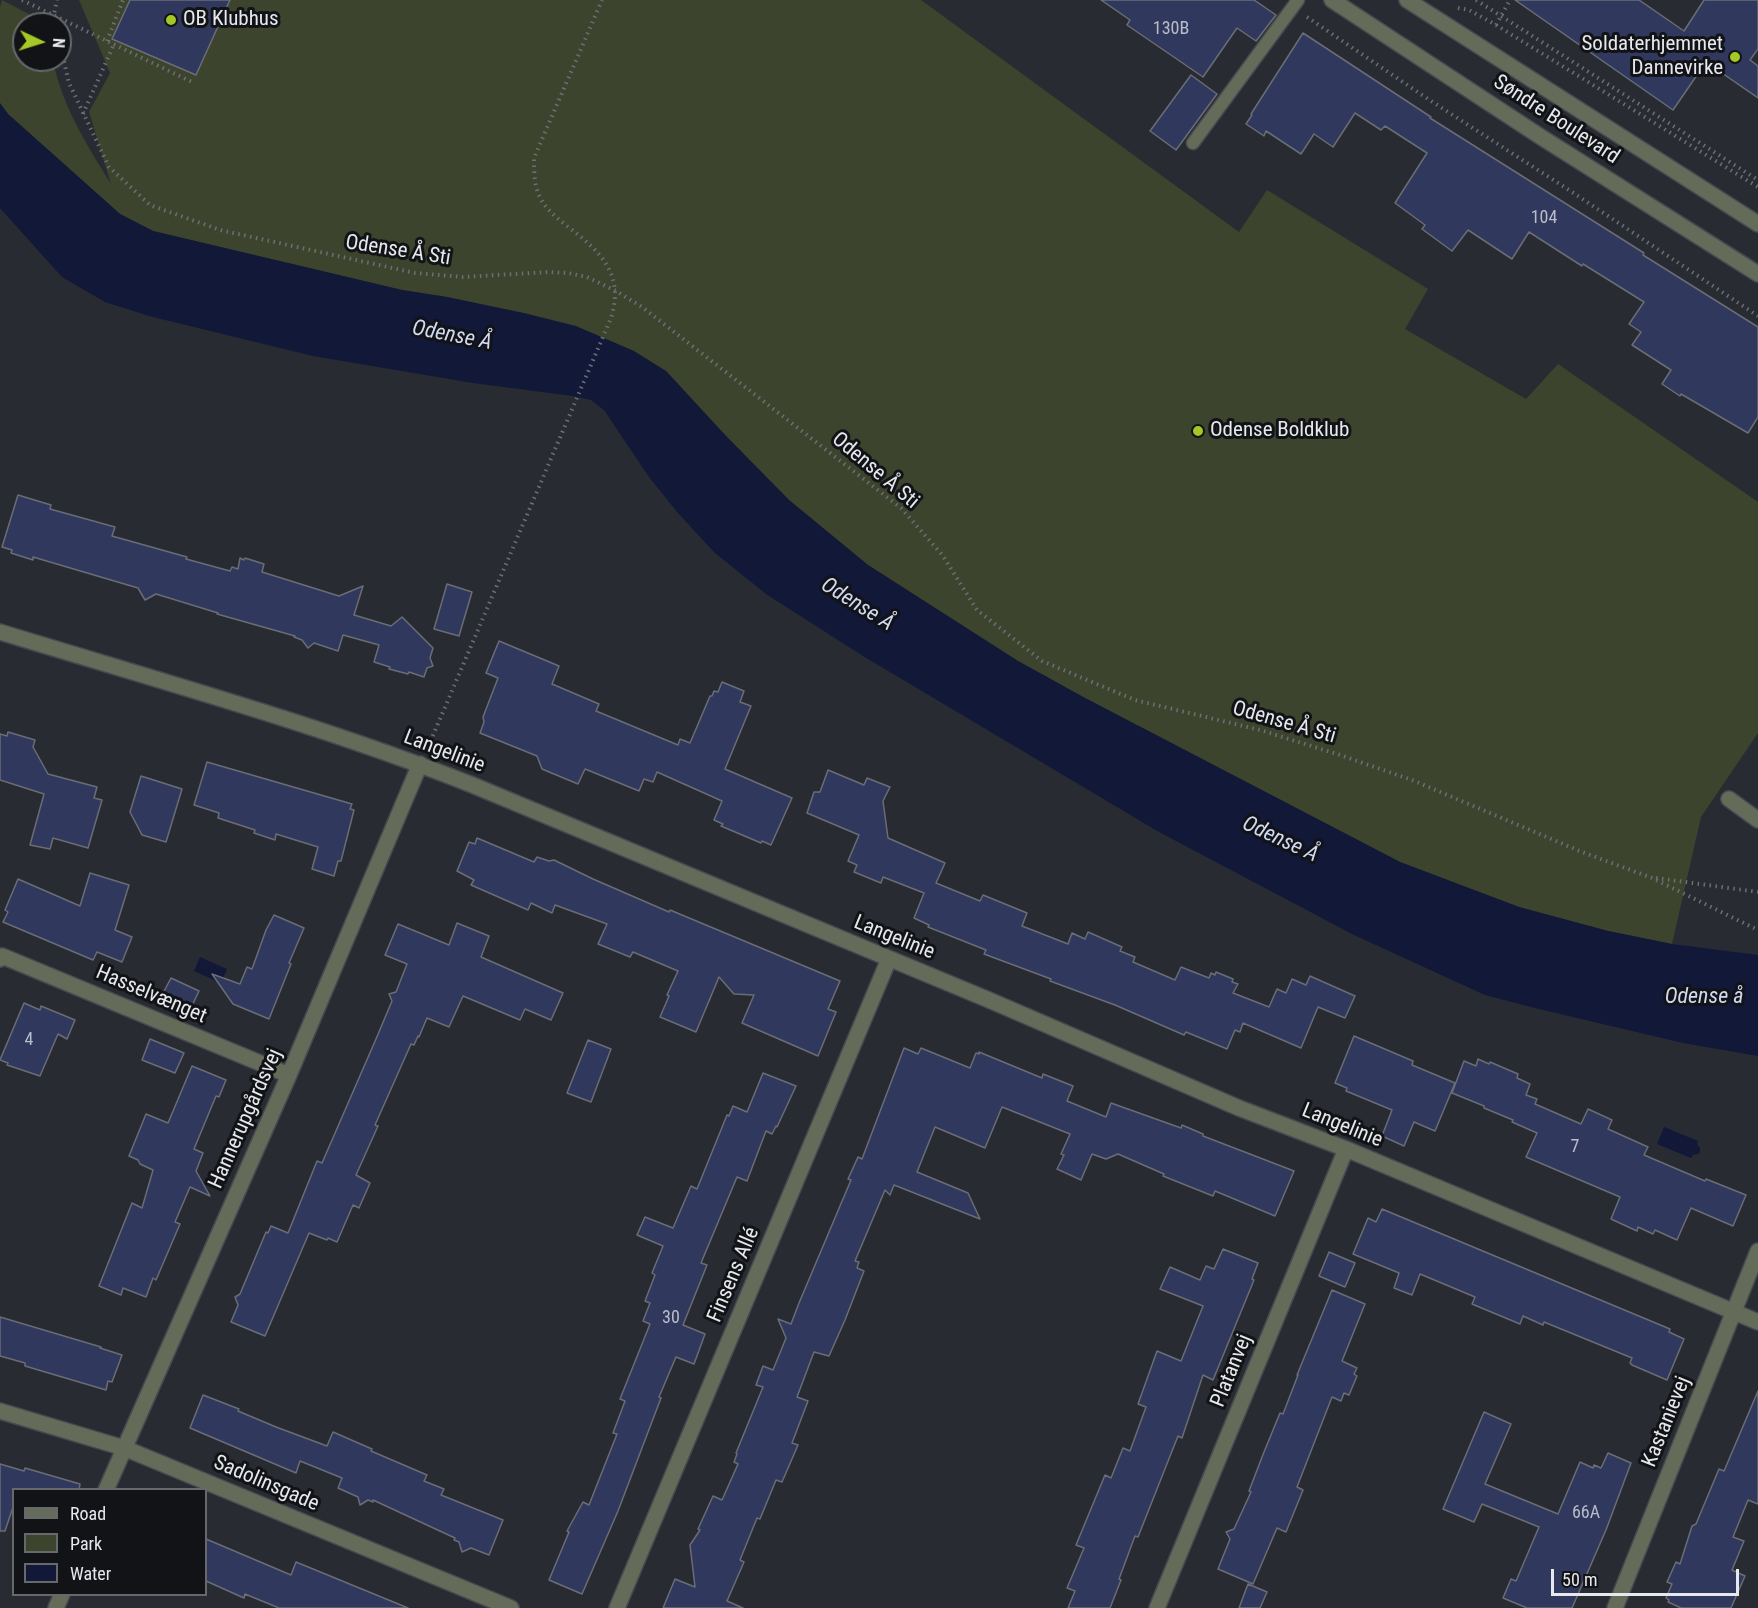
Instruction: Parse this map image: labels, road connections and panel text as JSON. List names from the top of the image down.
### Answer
{
  "streets": {
    "street": [
      "Søndre Boulevard",
      "Langelinie",
      "Hasselvænget",
      "Hannerupgårdsvej",
      "Finsens Allé",
      "Platanvej",
      "Kastanievej",
      "Sadolinsgade"
    ],
    "path": ["Odense Å Sti"]
  },
  "crossings": [
    ["Langelinie", "Hannerupgårdsvej"],
    ["Langelinie", "Finsens Allé"],
    ["Langelinie", "Platanvej"],
    ["Langelinie", "Kastanievej"],
    ["Hasselvænget", "Hannerupgårdsvej"],
    ["Hannerupgårdsvej", "Sadolinsgade"]
  ],
  "water": ["Odense Å", "Odense å"],
  "places": ["OB Klubhus", "Soldaterhjemmet Dannevirke", "Odense Boldklub"],
  "house_numbers": [
    "130B",
    "104",
    "4",
    "7",
    "30",
    "66A"
  ],
  "legend": ["Road", "Park", "Water"],
  "scale_bar": "50 m",
  "north": "right"
}
